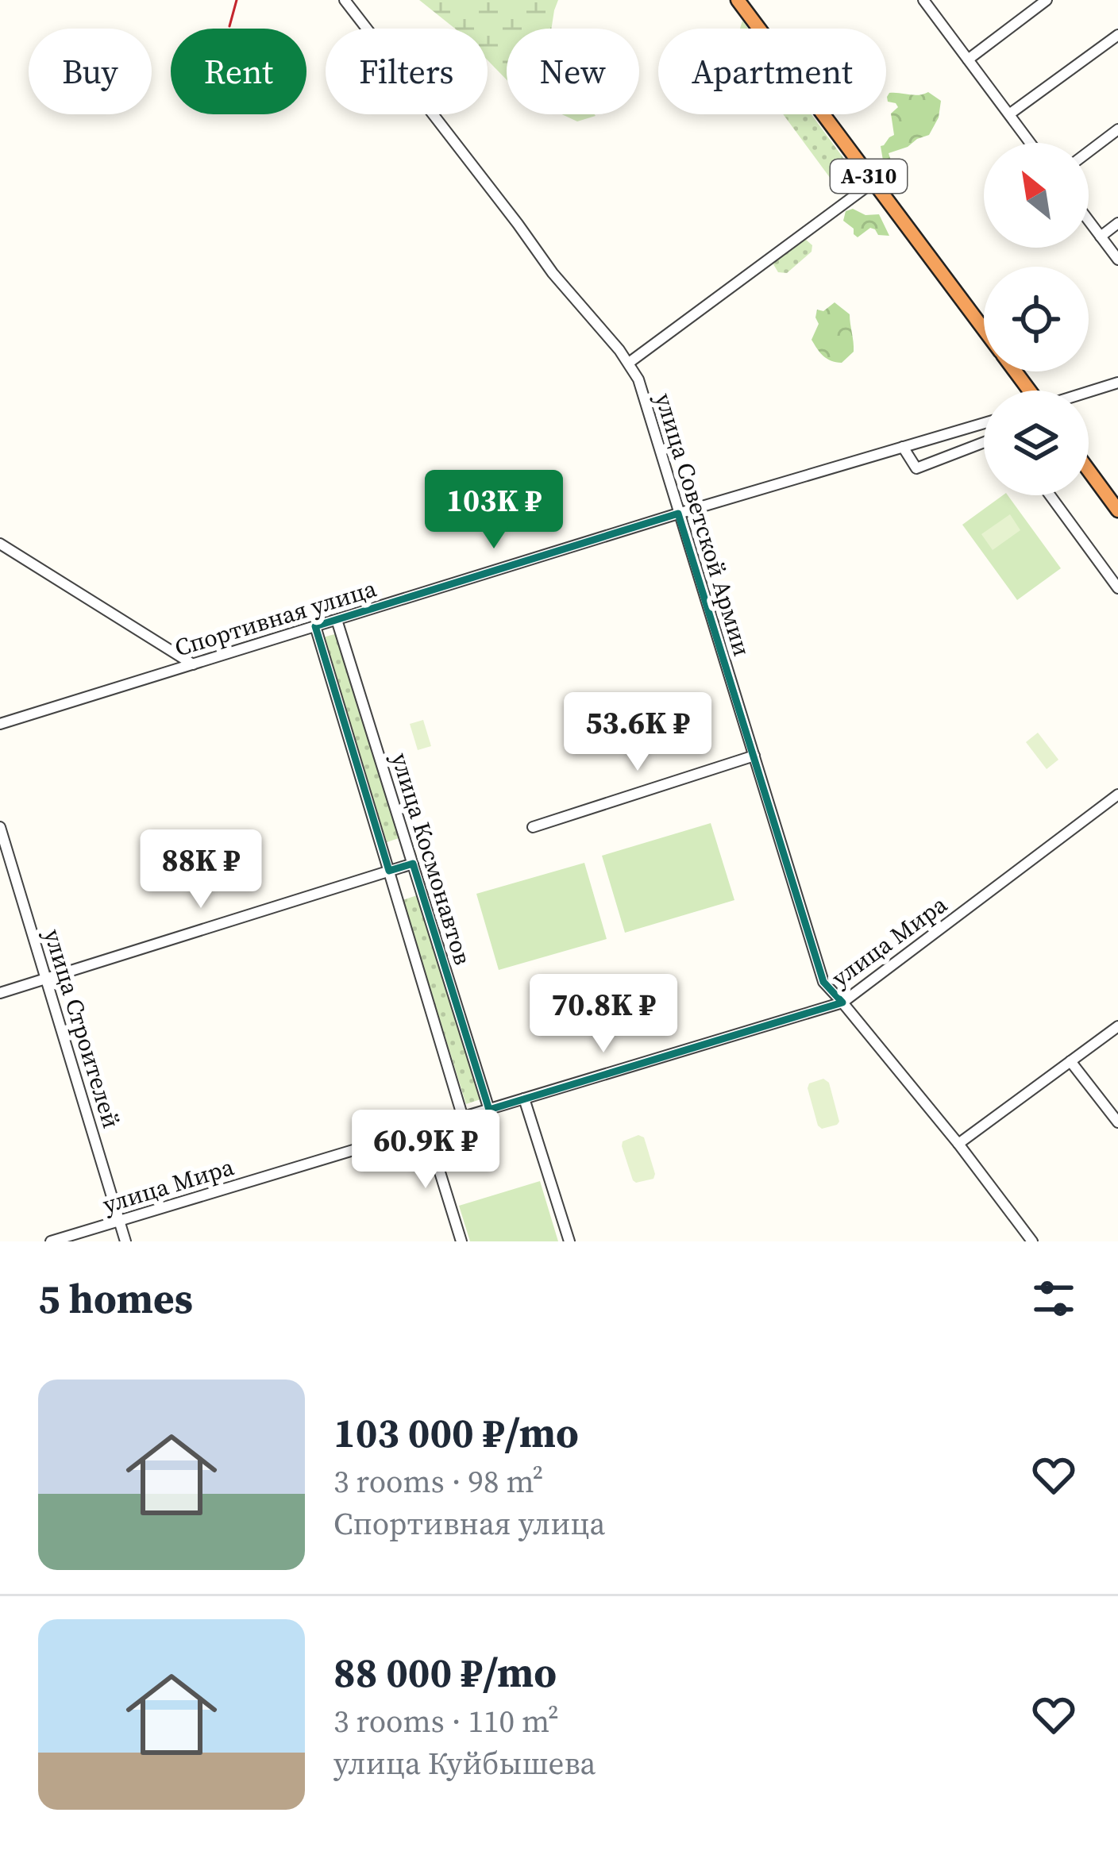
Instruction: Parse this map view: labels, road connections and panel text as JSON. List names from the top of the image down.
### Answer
{
  "streets": {
    "highway": ["А-310"],
    "street": [
      "улица Советской Армии",
      "Спортивная улица",
      "улица Космонавтов",
      "улица Мира",
      "улица Строителей"
    ]
  },
  "crossings": [
    ["улица Советской Армии", "Спортивная улица"],
    ["улица Советской Армии", "улица Мира"],
    ["Спортивная улица", "улица Космонавтов"],
    ["улица Космонавтов", "улица Мира"],
    ["улица Мира", "улица Строителей"]
  ],
  "north": "top left",
  "page": {
    "chip": [
      "Buy",
      "Rent",
      "Filters",
      "New",
      "Apartment"
    ],
    "price": [
      "103K ₽",
      "53.6K ₽",
      "88K ₽",
      "70.8K ₽",
      "60.9K ₽"
    ],
    "heading": "5 homes",
    "list": [
      {
        "name": "103 000 ₽/mo",
        "note": "3 rooms · 98 m² · Спортивная улица"
      },
      {
        "name": "88 000 ₽/mo",
        "note": "3 rooms · 110 m² · улица Куйбышева"
      }
    ]
  }
}
